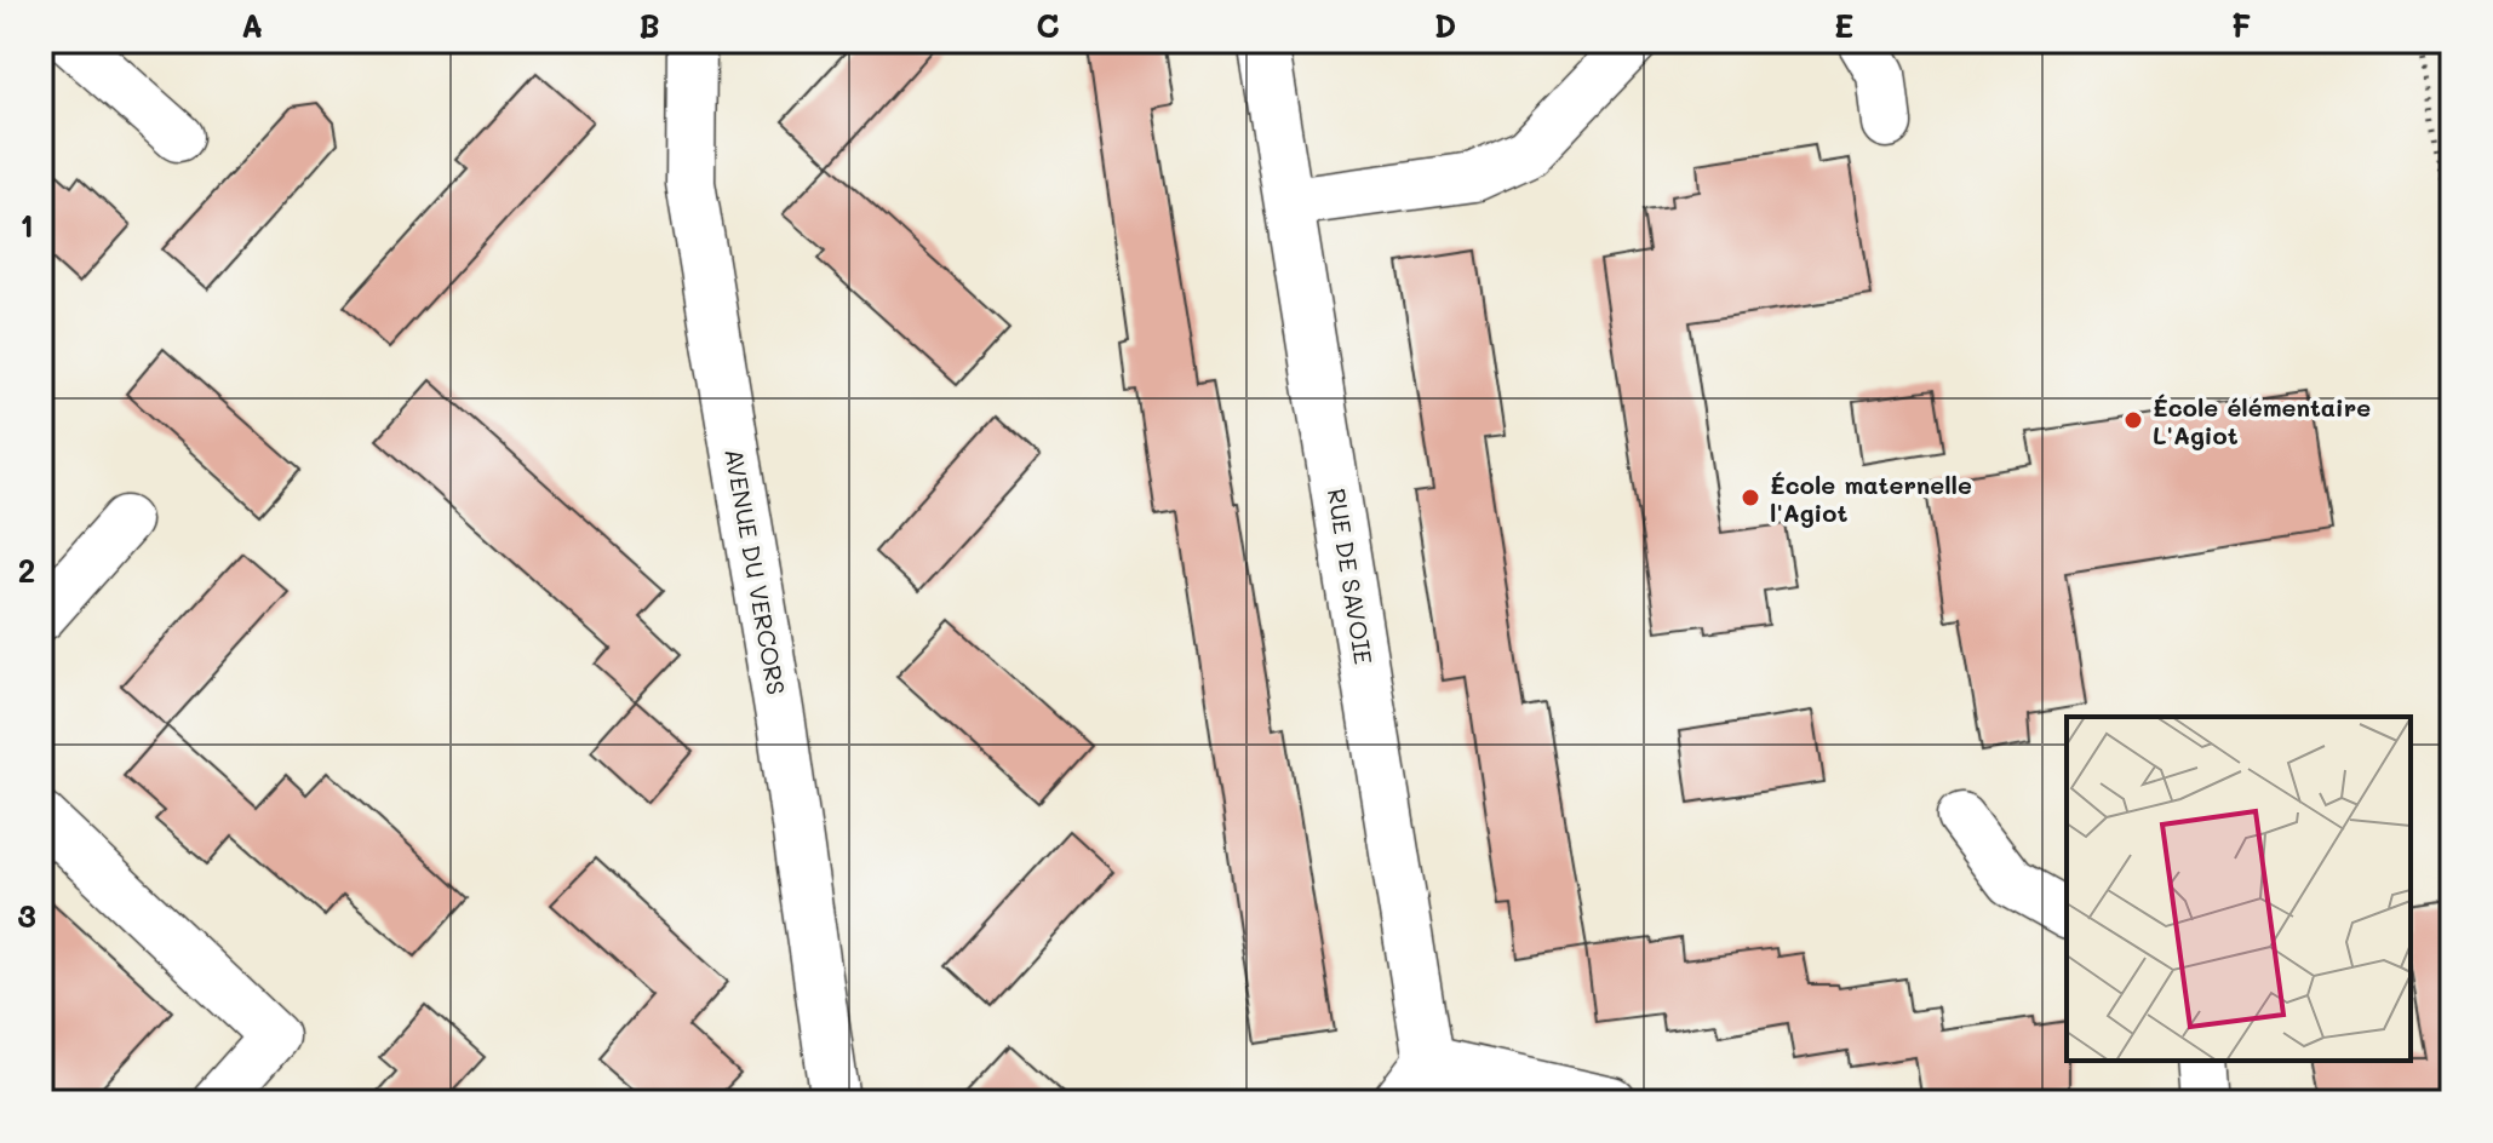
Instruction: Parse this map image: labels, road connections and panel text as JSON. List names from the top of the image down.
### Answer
{
  "streets": {
    "street": ["AVENUE DU VERCORS", "RUE DE SAVOIE"]
  },
  "places": ["École élémentaire L'Agiot", "École maternelle l'Agiot"],
  "grid": {
    "columns": [
      "A",
      "B",
      "C",
      "D",
      "E",
      "F"
    ],
    "rows": ["1", "2", "3"]
  }
}
